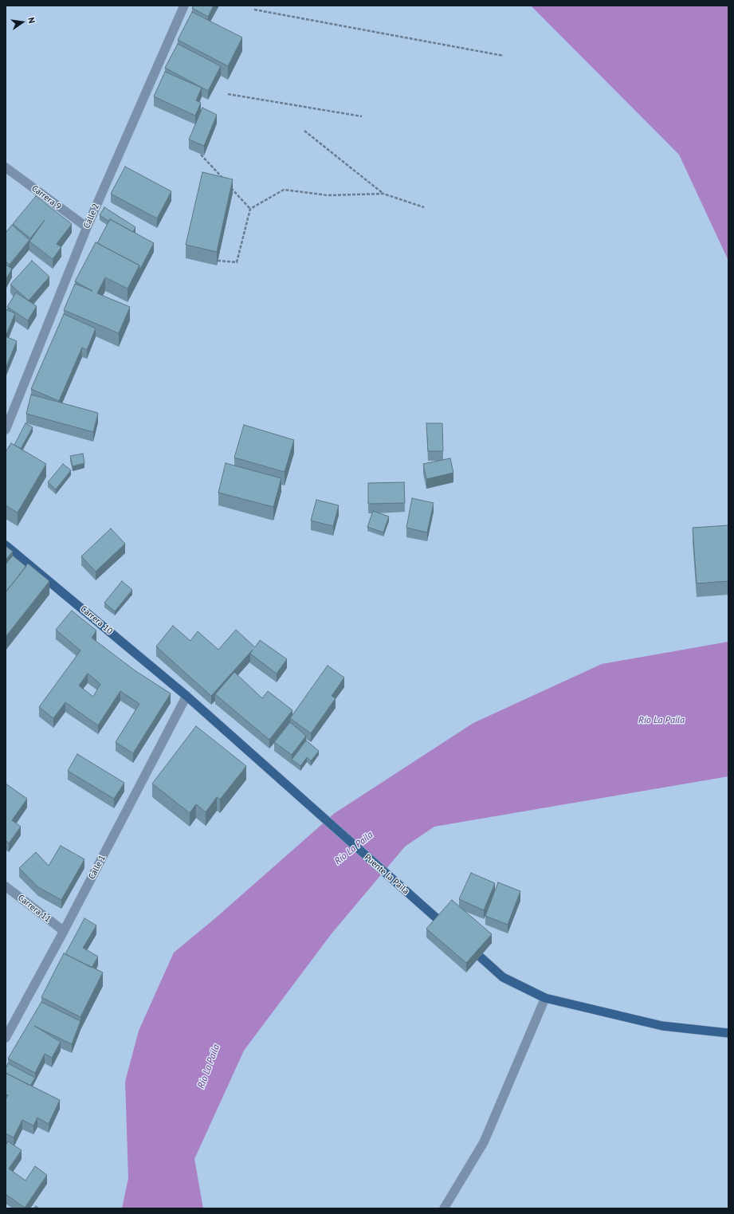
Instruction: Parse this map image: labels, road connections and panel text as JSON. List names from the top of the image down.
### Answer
{
  "streets": {
    "main road": ["Carrera 10", "Puente la Paila"],
    "street": [
      "Carrera 9",
      "Calle 2",
      "Calle 1",
      "Carrera 11"
    ]
  },
  "crossings": [
    ["Carrera 9", "Calle 2"],
    ["Carrera 10", "Calle 1"],
    ["Carrera 10", "Puente la Paila"],
    ["Calle 1", "Carrera 11"]
  ],
  "water": ["Río La Paila"],
  "north": "right"
}
